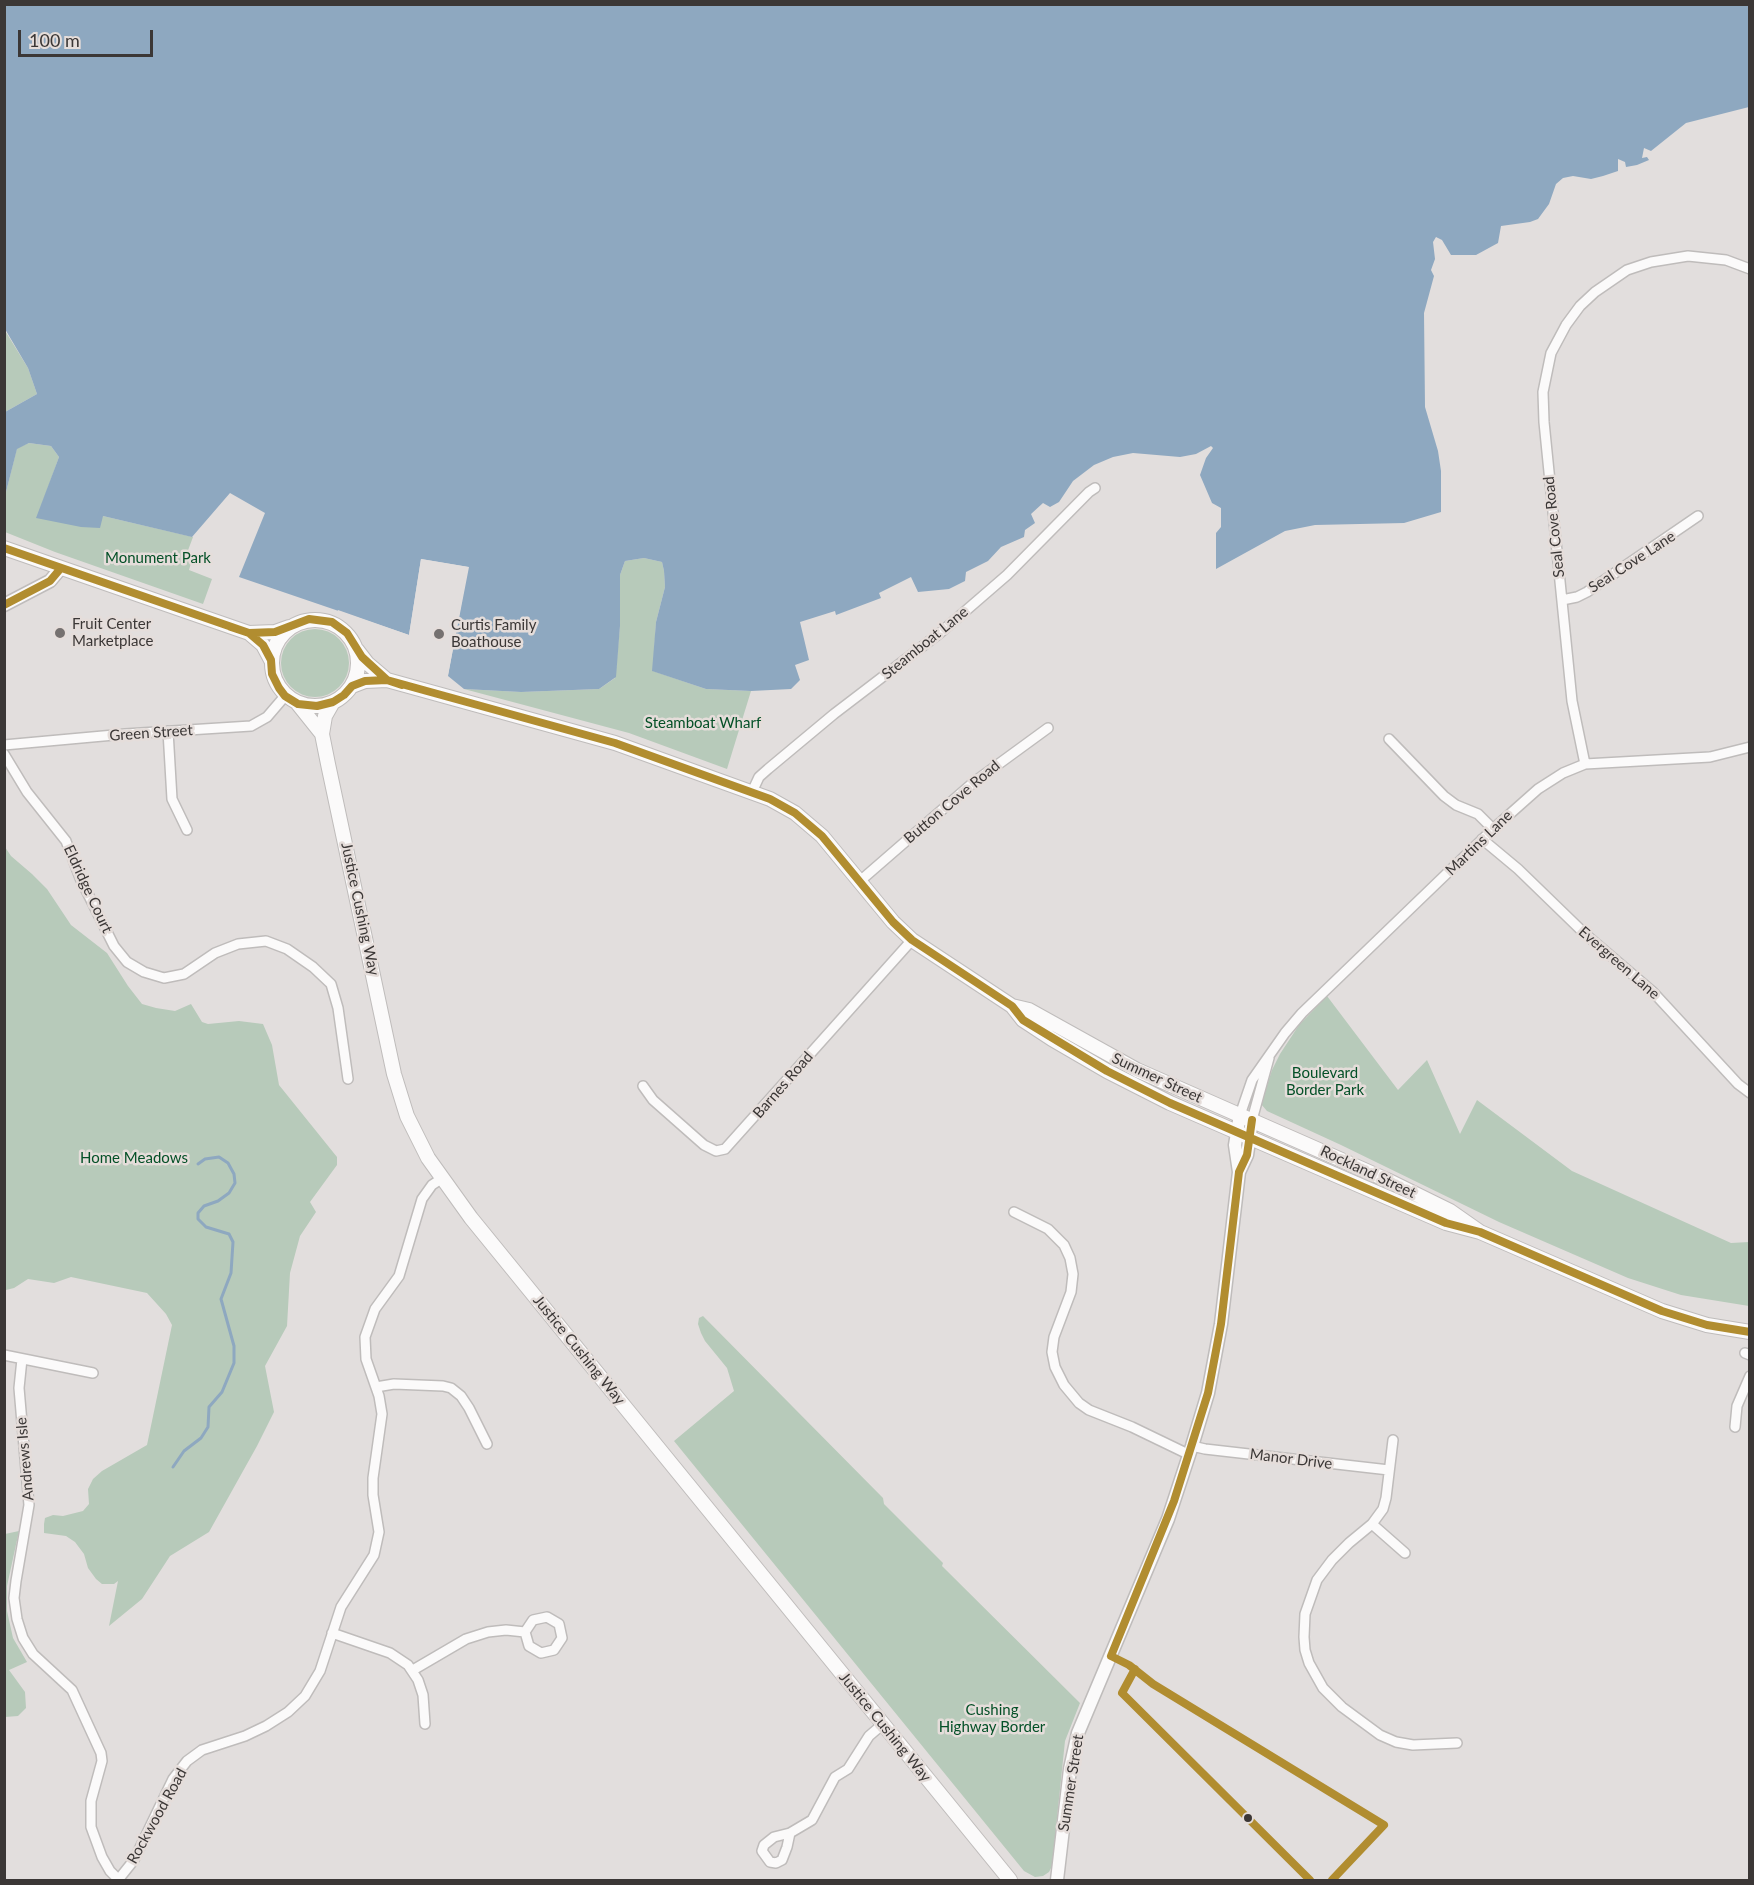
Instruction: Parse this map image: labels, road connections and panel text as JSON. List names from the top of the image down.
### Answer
{
  "streets": {
    "main road": ["Justice Cushing Way", "Summer Street", "Rockland Street"],
    "street": [
      "Seal Cove Road",
      "Seal Cove Lane",
      "Steamboat Lane",
      "Green Street",
      "Button Cove Road",
      "Martins Lane",
      "Eldridge Court",
      "Evergreen Lane",
      "Barnes Road",
      "Andrews Isle",
      "Manor Drive",
      "Rockwood Road"
    ]
  },
  "crossings": [
    ["Seal Cove Road", "Seal Cove Lane"],
    ["Seal Cove Road", "Martins Lane"],
    ["Steamboat Lane", "Summer Street"],
    ["Green Street", "Justice Cushing Way"],
    ["Green Street", "Summer Street"],
    ["Button Cove Road", "Summer Street"],
    ["Martins Lane", "Evergreen Lane"],
    ["Martins Lane", "Summer Street"],
    ["Martins Lane", "Rockland Street"],
    ["Justice Cushing Way", "Summer Street"],
    ["Justice Cushing Way", "Rockwood Road"],
    ["Summer Street", "Barnes Road"],
    ["Summer Street", "Rockland Street"],
    ["Summer Street", "Manor Drive"],
    ["Andrews Isle", "Rockwood Road"]
  ],
  "parks": [
    "Monument Park",
    "Steamboat Wharf",
    "Boulevard Border Park",
    "Home Meadows",
    "Cushing Highway Border"
  ],
  "places": ["Fruit Center Marketplace", "Curtis Family Boathouse"],
  "scale_bar": "100 m"
}
